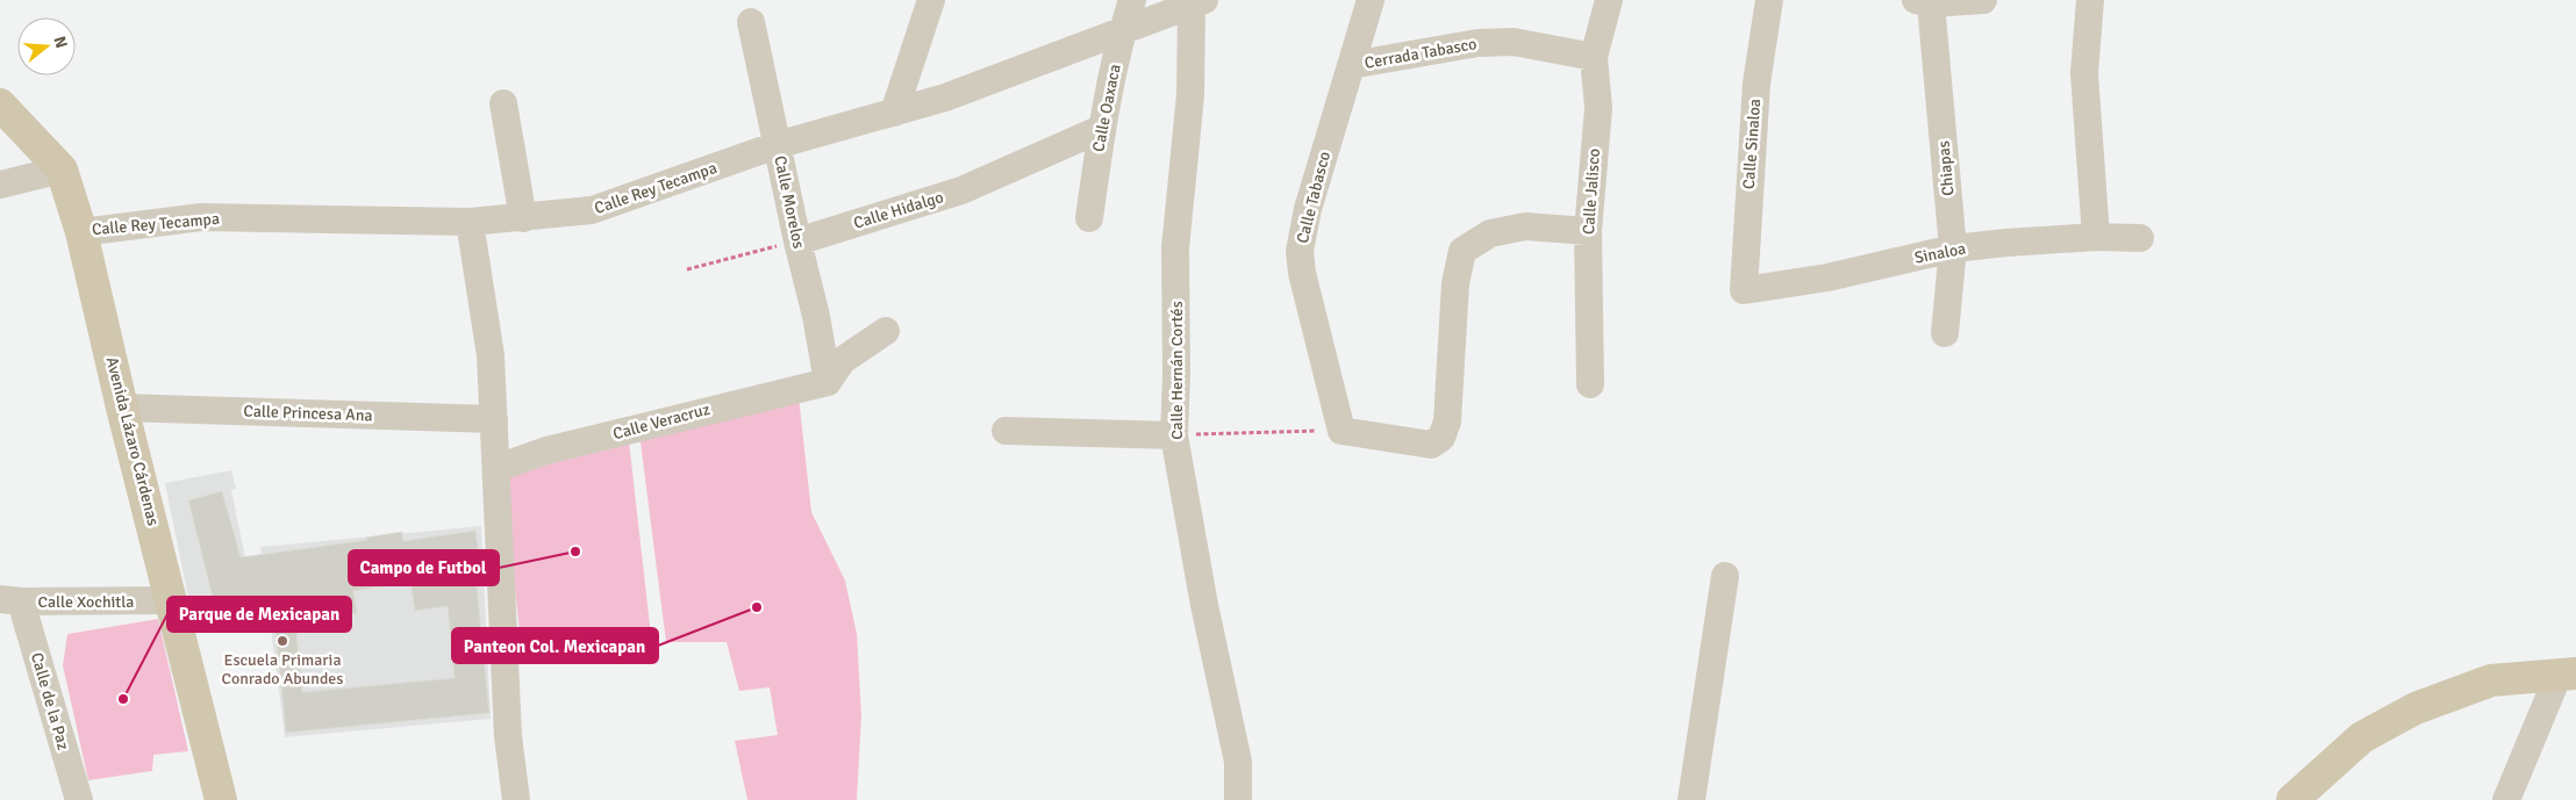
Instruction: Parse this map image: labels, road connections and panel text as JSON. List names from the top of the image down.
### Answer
{
  "streets": {
    "main road": ["Avenida Lázaro Cárdenas"],
    "street": [
      "Cerrada Tabasco",
      "Calle Oaxaca",
      "Calle Sinaloa",
      "Chiapas",
      "Calle Rey Tecampa",
      "Calle Jalisco",
      "Calle Tabasco",
      "Calle Morelos",
      "Calle Hidalgo",
      "Sinaloa",
      "Calle Hernán Cortés",
      "Calle Princesa Ana",
      "Calle Veracruz",
      "Calle Xochitla",
      "Calle de la Paz"
    ]
  },
  "crossings": [
    ["Cerrada Tabasco", "Calle Jalisco"],
    ["Cerrada Tabasco", "Calle Tabasco"],
    ["Calle Oaxaca", "Calle Rey Tecampa"],
    ["Calle Oaxaca", "Calle Hidalgo"],
    ["Calle Sinaloa", "Sinaloa"],
    ["Chiapas", "Sinaloa"],
    ["Calle Rey Tecampa", "Calle Morelos"],
    ["Calle Rey Tecampa", "Calle Hernán Cortés"],
    ["Calle Rey Tecampa", "Avenida Lázaro Cárdenas"],
    ["Calle Morelos", "Calle Hidalgo"],
    ["Calle Morelos", "Calle Veracruz"],
    ["Calle Princesa Ana", "Avenida Lázaro Cárdenas"],
    ["Avenida Lázaro Cárdenas", "Calle Xochitla"],
    ["Calle Xochitla", "Calle de la Paz"]
  ],
  "places": [
    "Campo de Futbol",
    "Panteon Col. Mexicapan",
    "Escuela Primaria Conrado Abundes",
    "Parque de Mexicapan"
  ],
  "north": "right"
}
